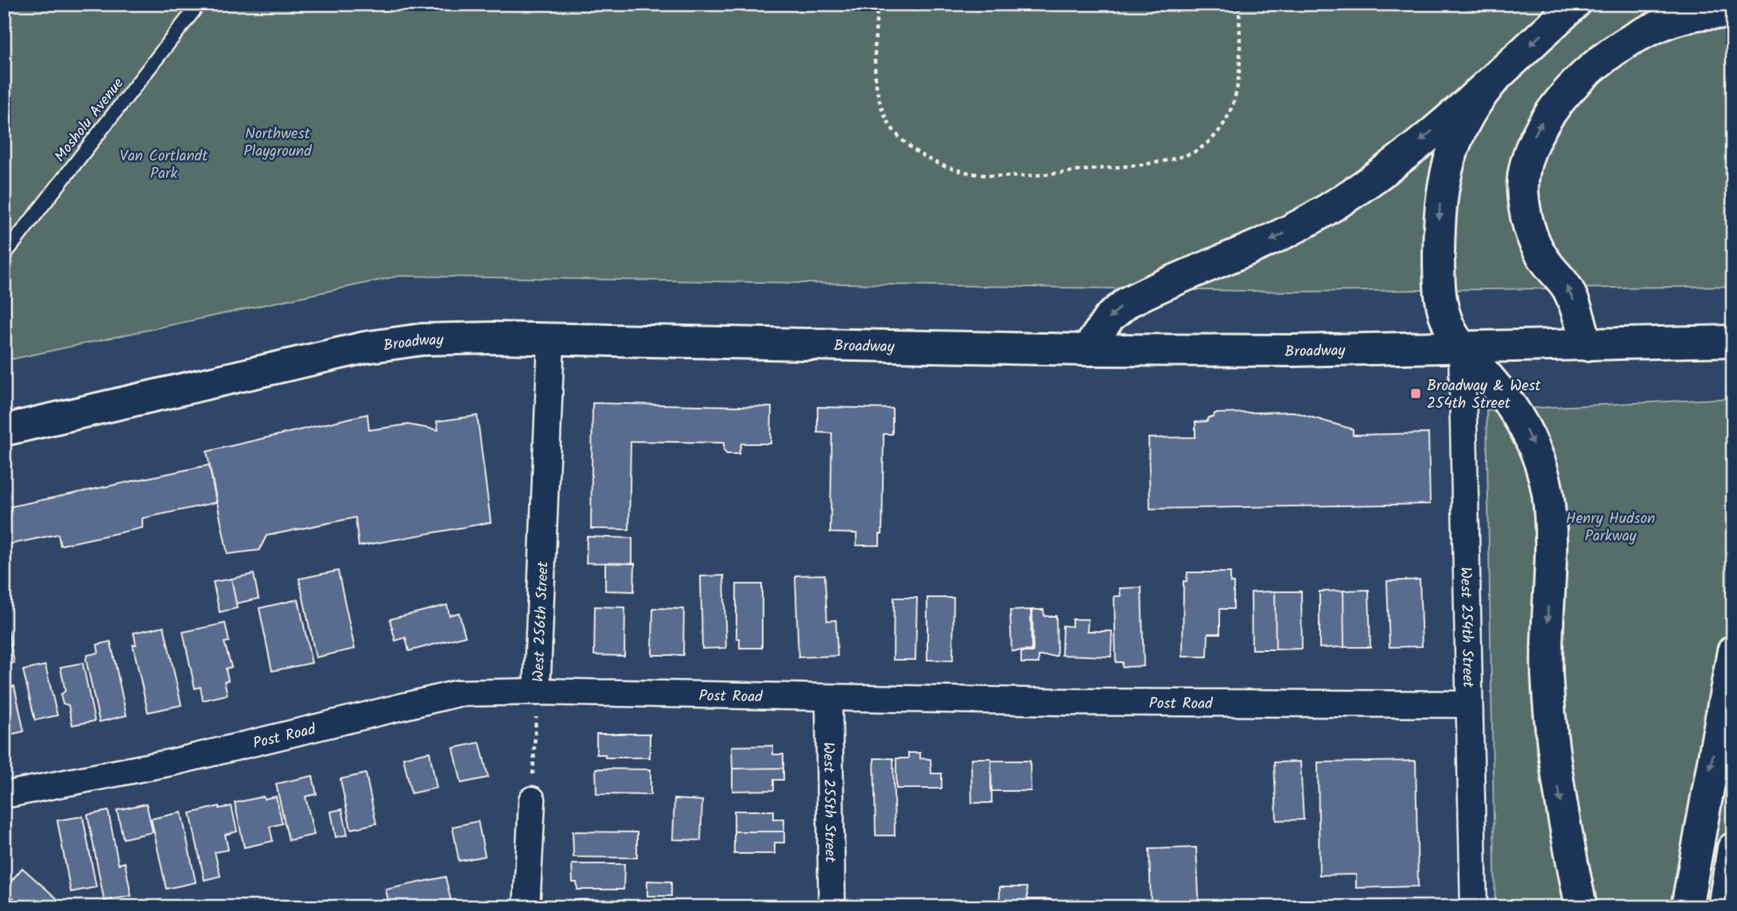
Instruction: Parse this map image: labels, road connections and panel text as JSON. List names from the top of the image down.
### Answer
{
  "streets": {
    "main road": ["Broadway"],
    "street": [
      "West 256th Street",
      "West 254th Street",
      "Post Road",
      "West 255th Street"
    ],
    "lane": ["Mosholu Avenue"]
  },
  "crossings": [
    ["Broadway", "West 256th Street"],
    ["Broadway", "West 254th Street"],
    ["West 256th Street", "Post Road"],
    ["West 254th Street", "Post Road"],
    ["Post Road", "West 255th Street"]
  ],
  "parks": ["Northwest Playground", "Van Cortlandt Park", "Henry Hudson Parkway"],
  "places": {
    "transit": ["Broadway & West 254th Street"]
  }
}
